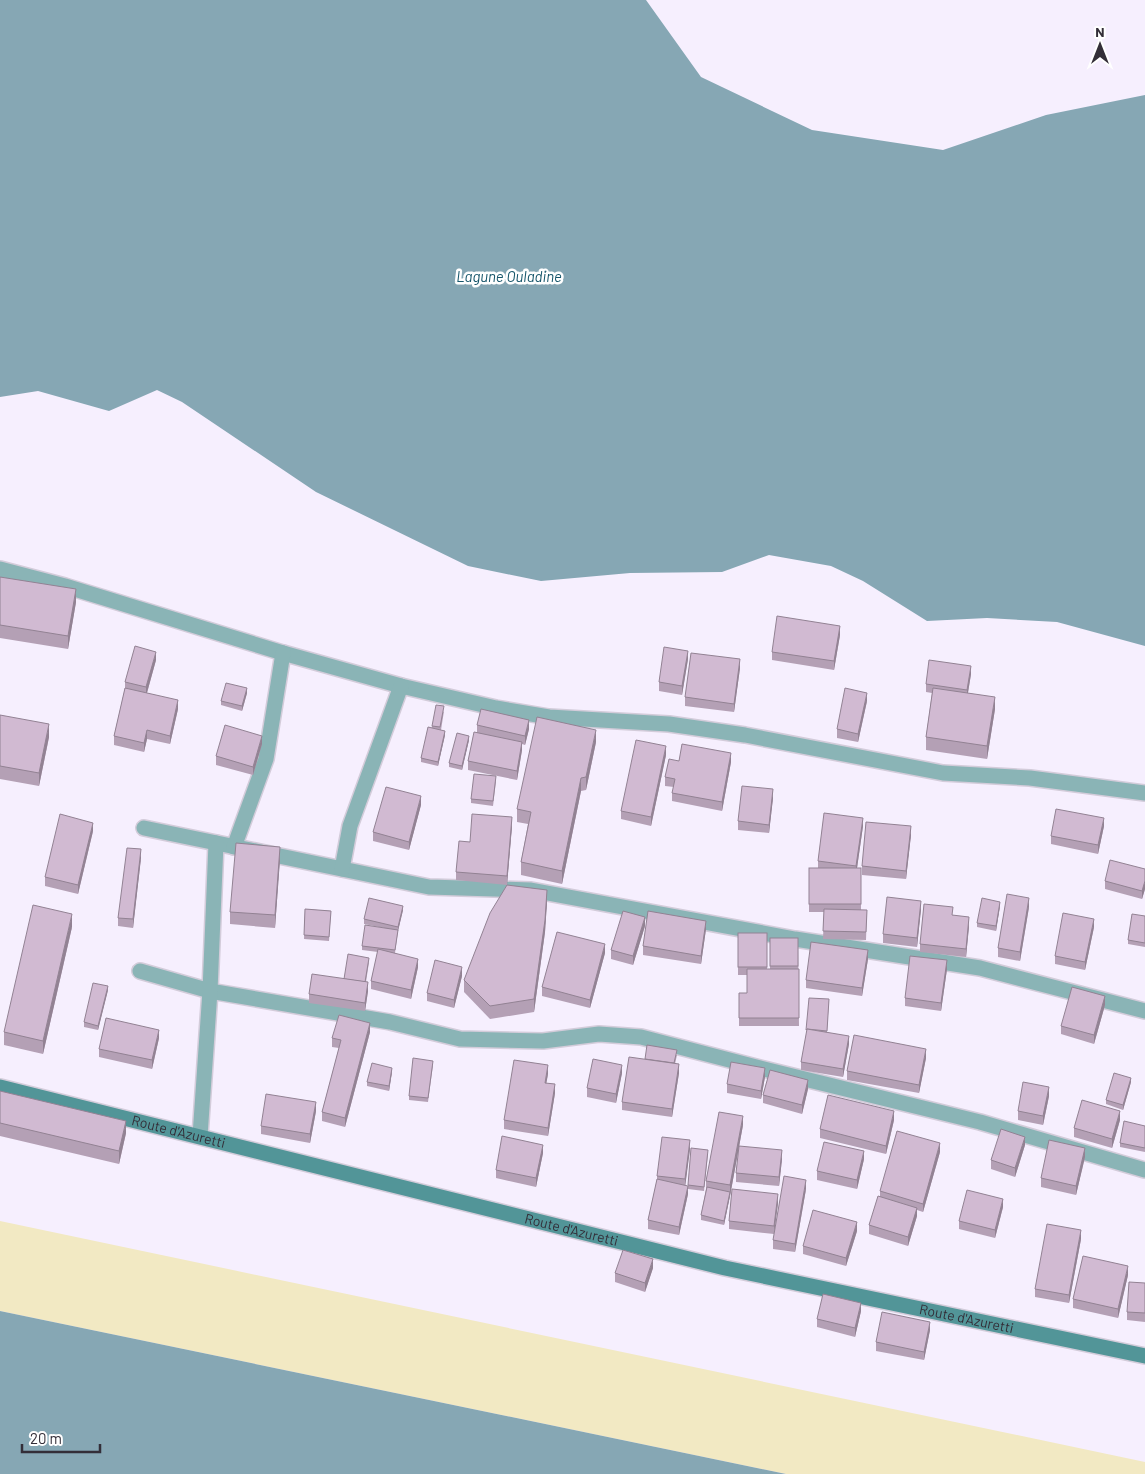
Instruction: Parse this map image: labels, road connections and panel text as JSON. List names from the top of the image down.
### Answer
{
  "streets": {
    "street": ["Route d'Azuretti"]
  },
  "water": ["Lagune Ouladine"],
  "scale_bar": "20 m",
  "north": "top"
}
